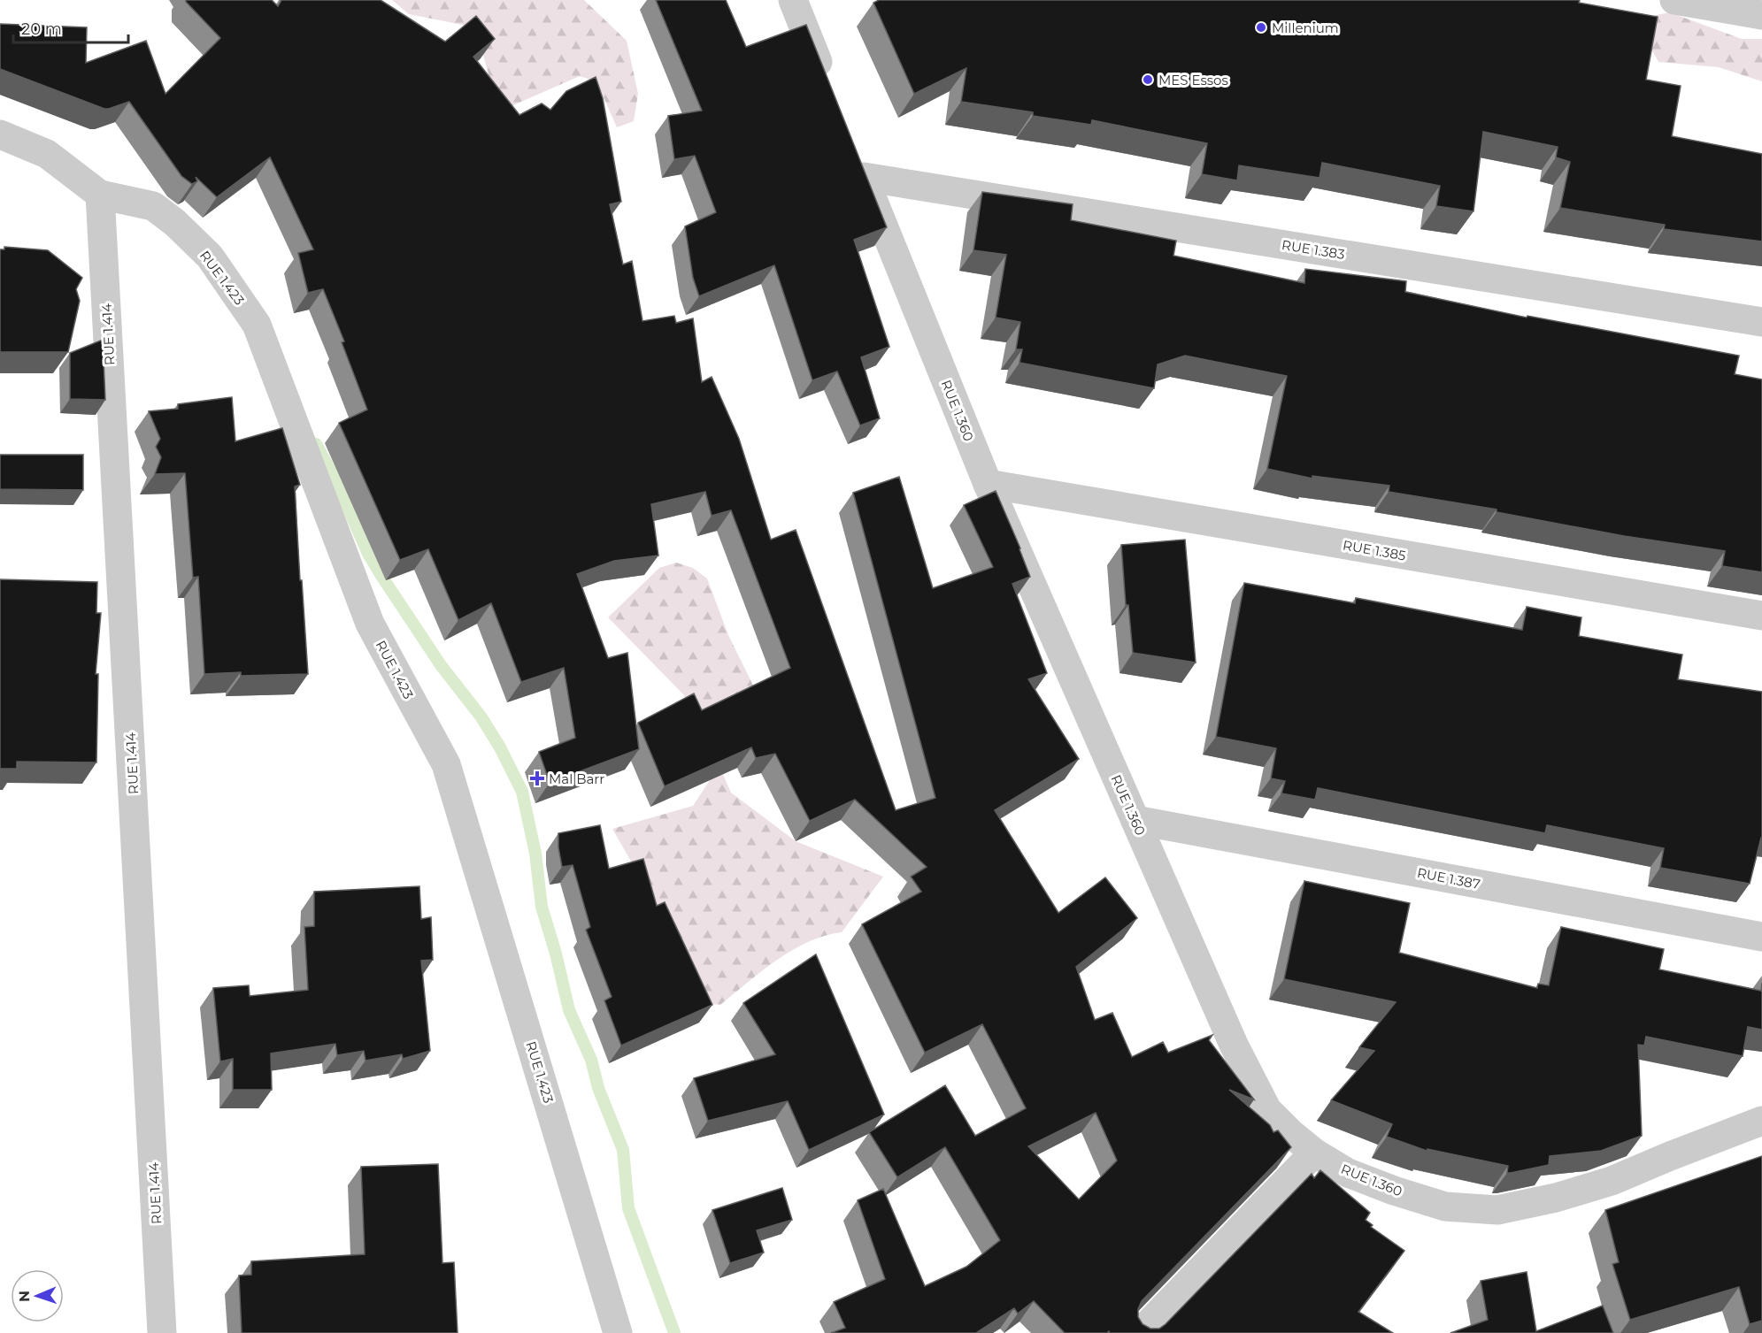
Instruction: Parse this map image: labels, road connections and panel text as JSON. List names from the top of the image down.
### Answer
{
  "streets": {
    "street": [
      "RUE 1.383",
      "RUE 1.423",
      "RUE 1.414",
      "RUE 1.360",
      "RUE 1.385",
      "RUE 1.387"
    ]
  },
  "crossings": [
    ["RUE 1.383", "RUE 1.360"],
    ["RUE 1.423", "RUE 1.414"],
    ["RUE 1.360", "RUE 1.385"],
    ["RUE 1.360", "RUE 1.387"]
  ],
  "places": {
    "other": ["Millenium", "MES Essos"],
    "health": ["Mal Barr"]
  },
  "scale_bar": "20 m",
  "north": "left"
}
